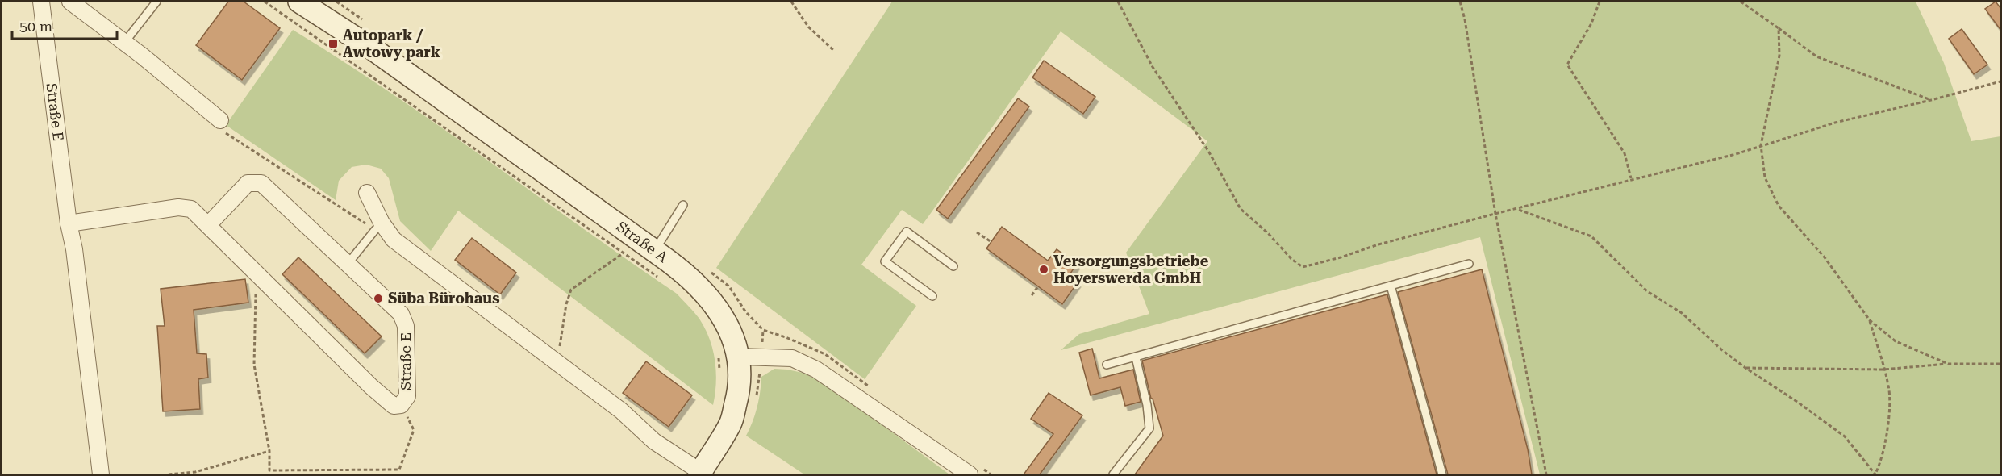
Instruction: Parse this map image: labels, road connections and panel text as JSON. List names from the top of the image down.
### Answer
{
  "streets": {
    "street": ["Straße E", "Straße A"]
  },
  "places": {
    "transit": ["Autopark / Awtowy park"],
    "other": ["Versorgungsbetriebe Hoyerswerda GmbH", "Süba Bürohaus"]
  },
  "scale_bar": "50 m"
}
